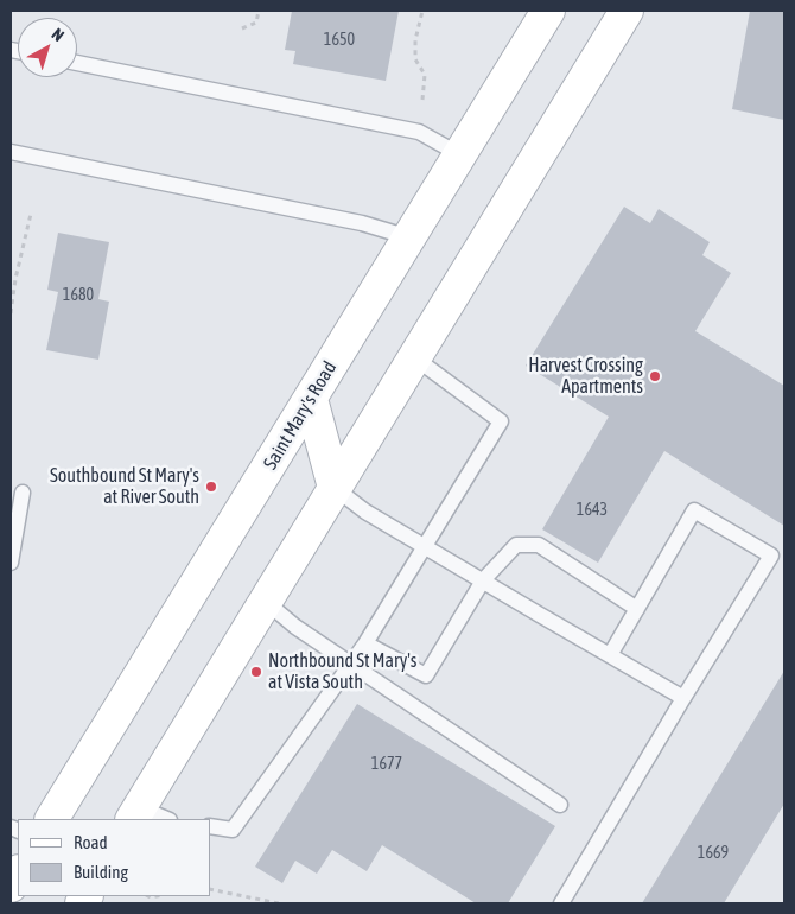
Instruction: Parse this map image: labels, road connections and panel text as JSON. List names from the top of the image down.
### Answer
{
  "streets": {
    "main road": ["Saint Mary's Road"]
  },
  "places": ["Harvest Crossing Apartments", "Southbound St Mary's at River South", "Northbound St Mary's at Vista South"],
  "house_numbers": [
    "1650",
    "1680",
    "1643",
    "1677",
    "1669"
  ],
  "legend": ["Road", "Building"],
  "north": "top right"
}
